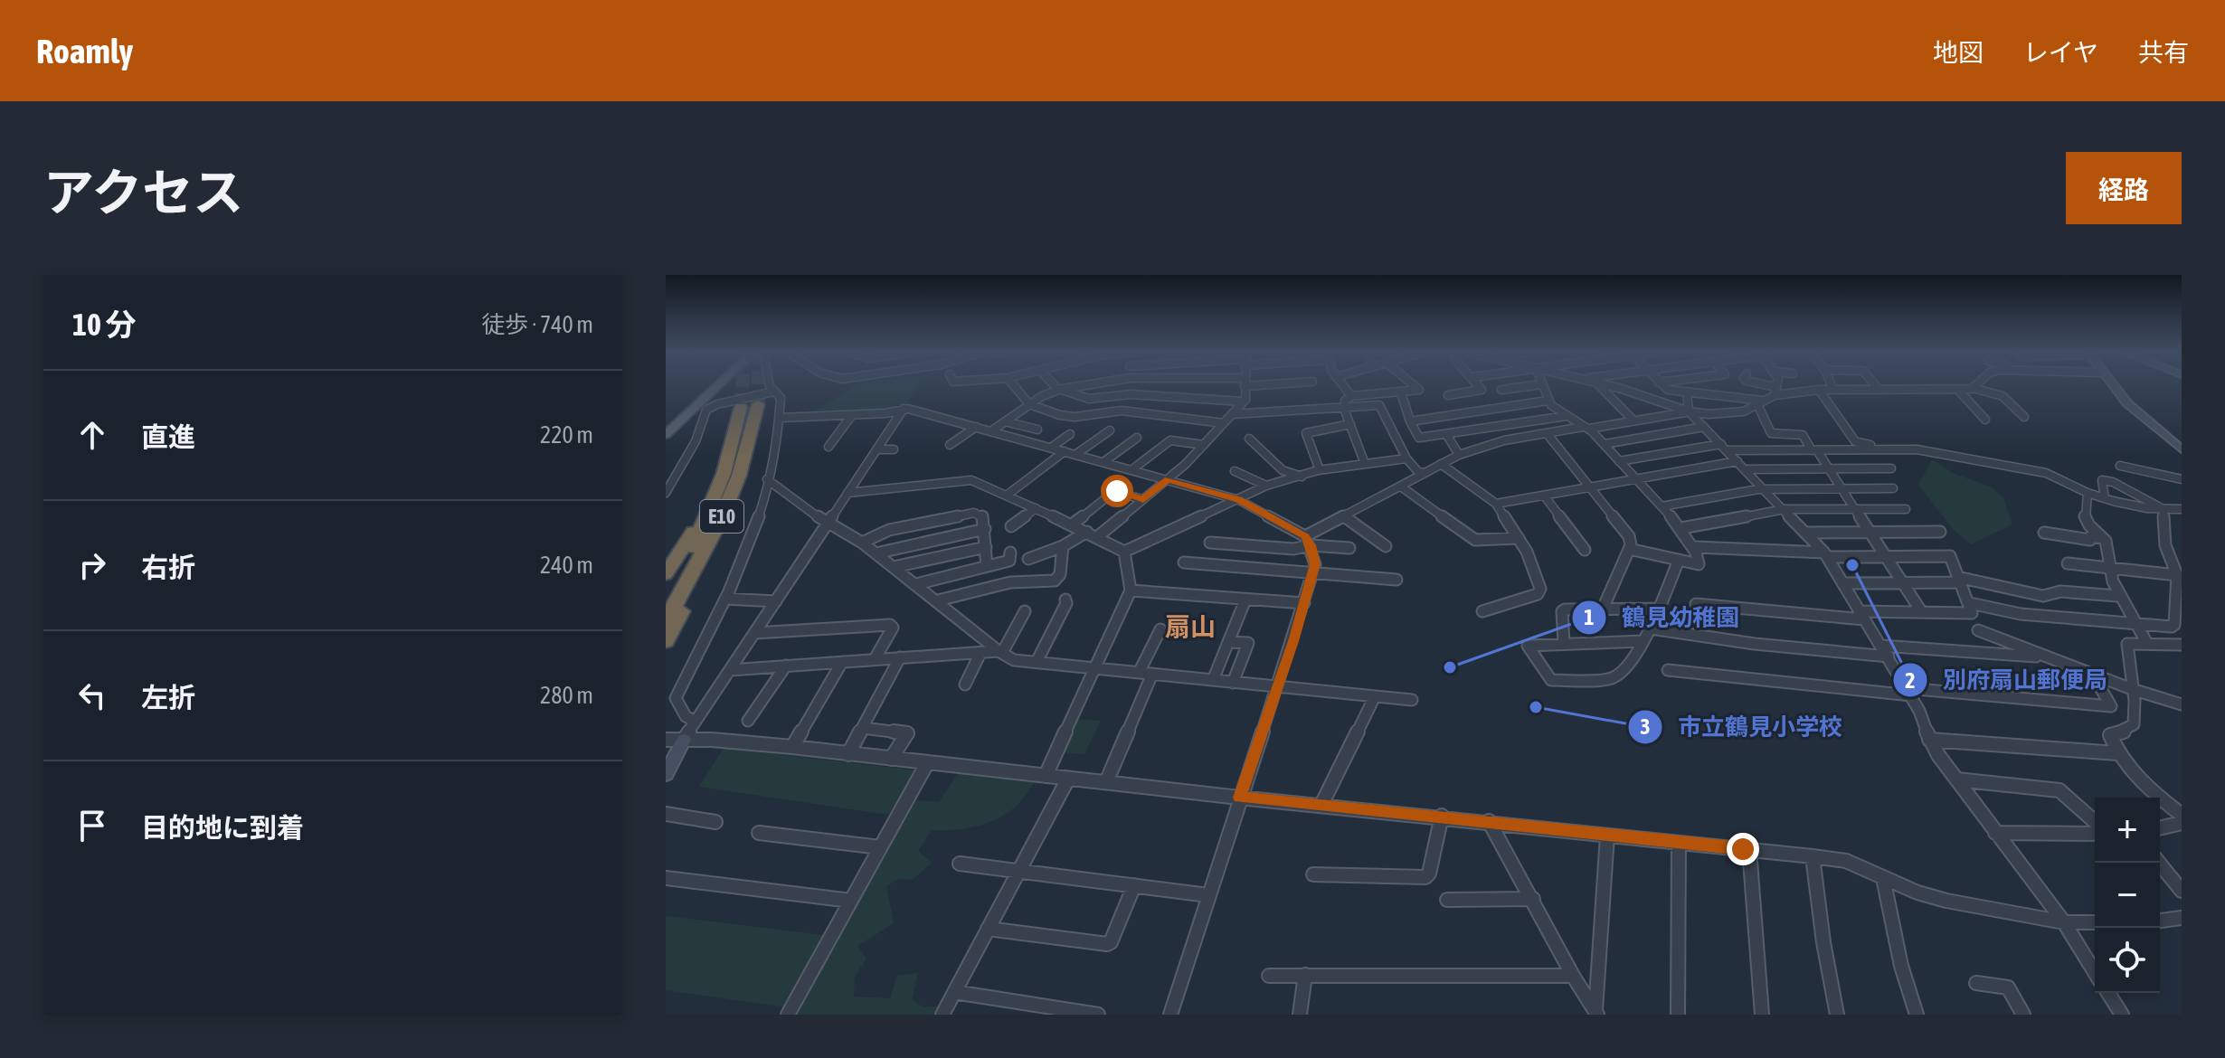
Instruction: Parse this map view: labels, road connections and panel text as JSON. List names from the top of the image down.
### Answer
{
  "streets": {
    "highway": ["E10"]
  },
  "districts": ["扇山"],
  "places": ["別府扇山郵便局", "鶴見幼稚園", "市立鶴見小学校"],
  "page": {
    "header": "Roamly",
    "nav": ["地図", "レイヤ", "共有"],
    "title": "アクセス",
    "buttons": "経路",
    "heading": ["10 分", "徒歩 · 740 m"],
    "list": [
      ["直進", "220 m"],
      ["右折", "240 m"],
      ["左折", "280 m"],
      "目的地に到着"
    ],
    "map_buttons": ["+", "−"]
  }
}
